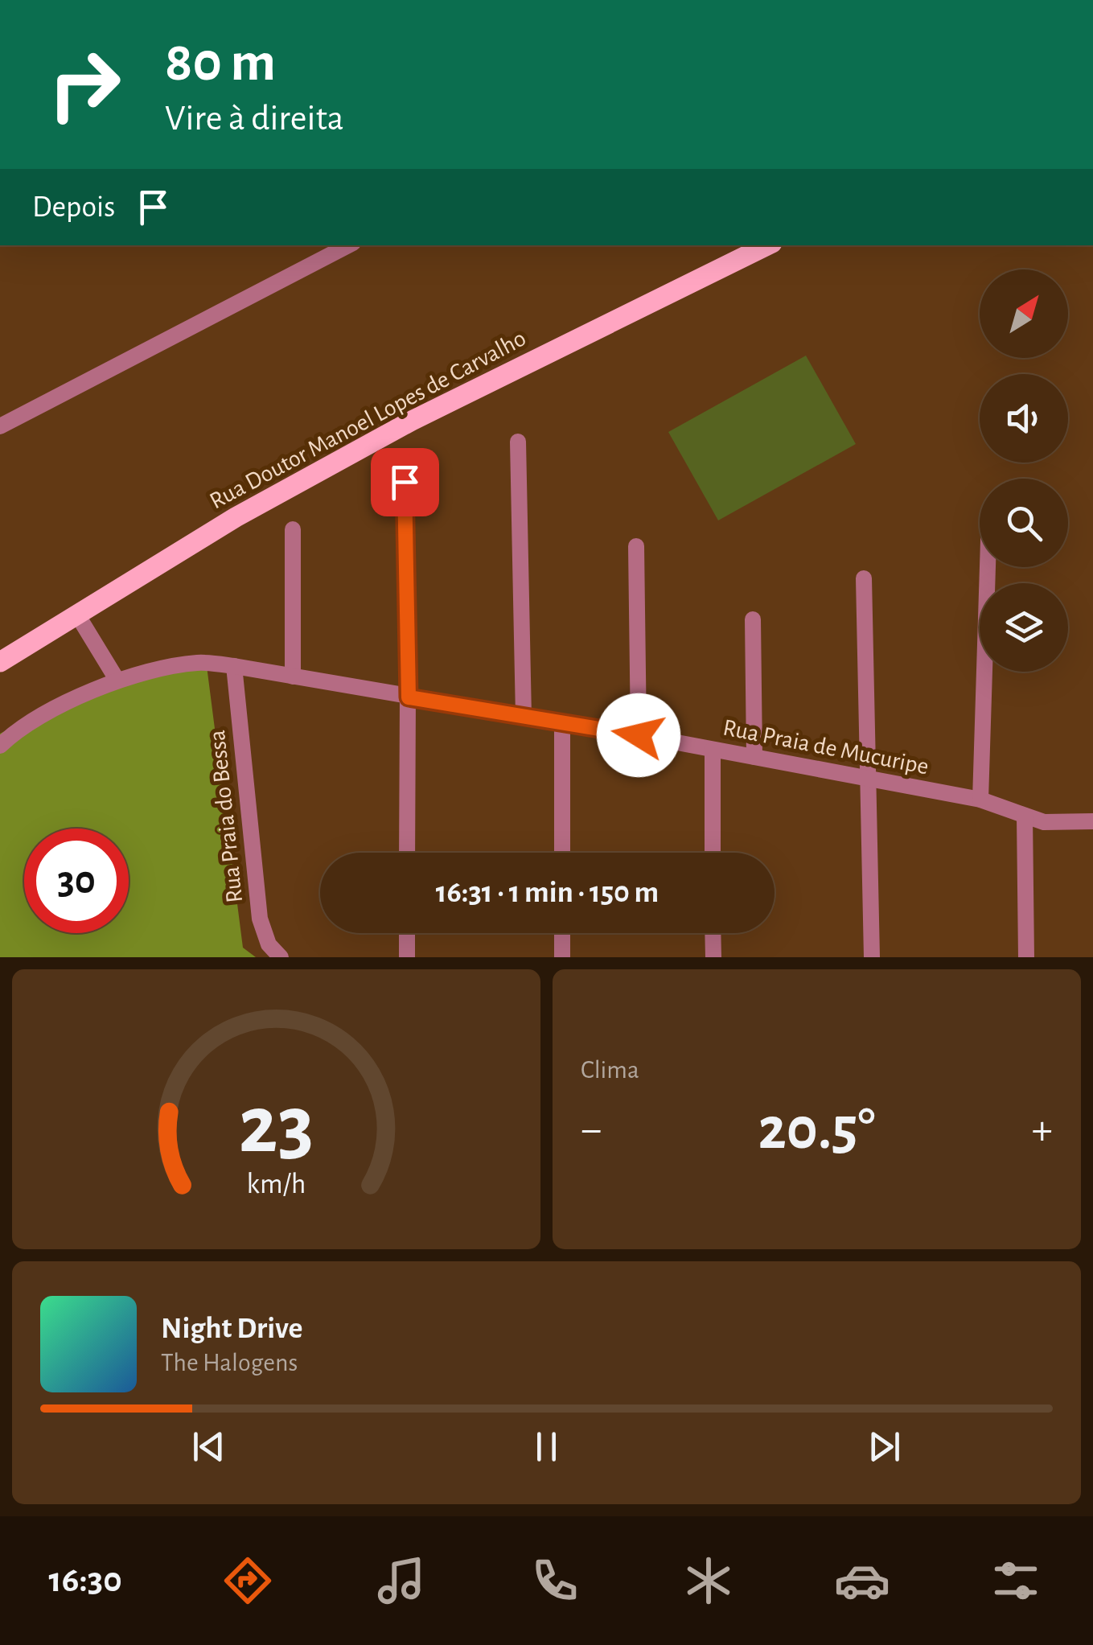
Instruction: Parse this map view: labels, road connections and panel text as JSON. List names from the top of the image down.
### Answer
{
  "streets": {
    "main road": ["Rua Doutor Manoel Lopes de Carvalho"],
    "street": ["Rua Praia de Mucuripe", "Rua Praia do Bessa"]
  },
  "crossings": [
    ["Rua Praia de Mucuripe", "Rua Praia do Bessa"]
  ],
  "north": "top right",
  "page": {
    "turn": ["80 m", "Vire à direita"],
    "then": "Depois",
    "limit": "30",
    "trip": "16:31 · 1 min · 150 m",
    "tile": "Clima",
    "heat": ["−", "20.5°", "+"],
    "song": ["Night Drive", "The Halogens"],
    "tabs": "16:30",
    "gauge": ["23", "km/h"]
  }
}
